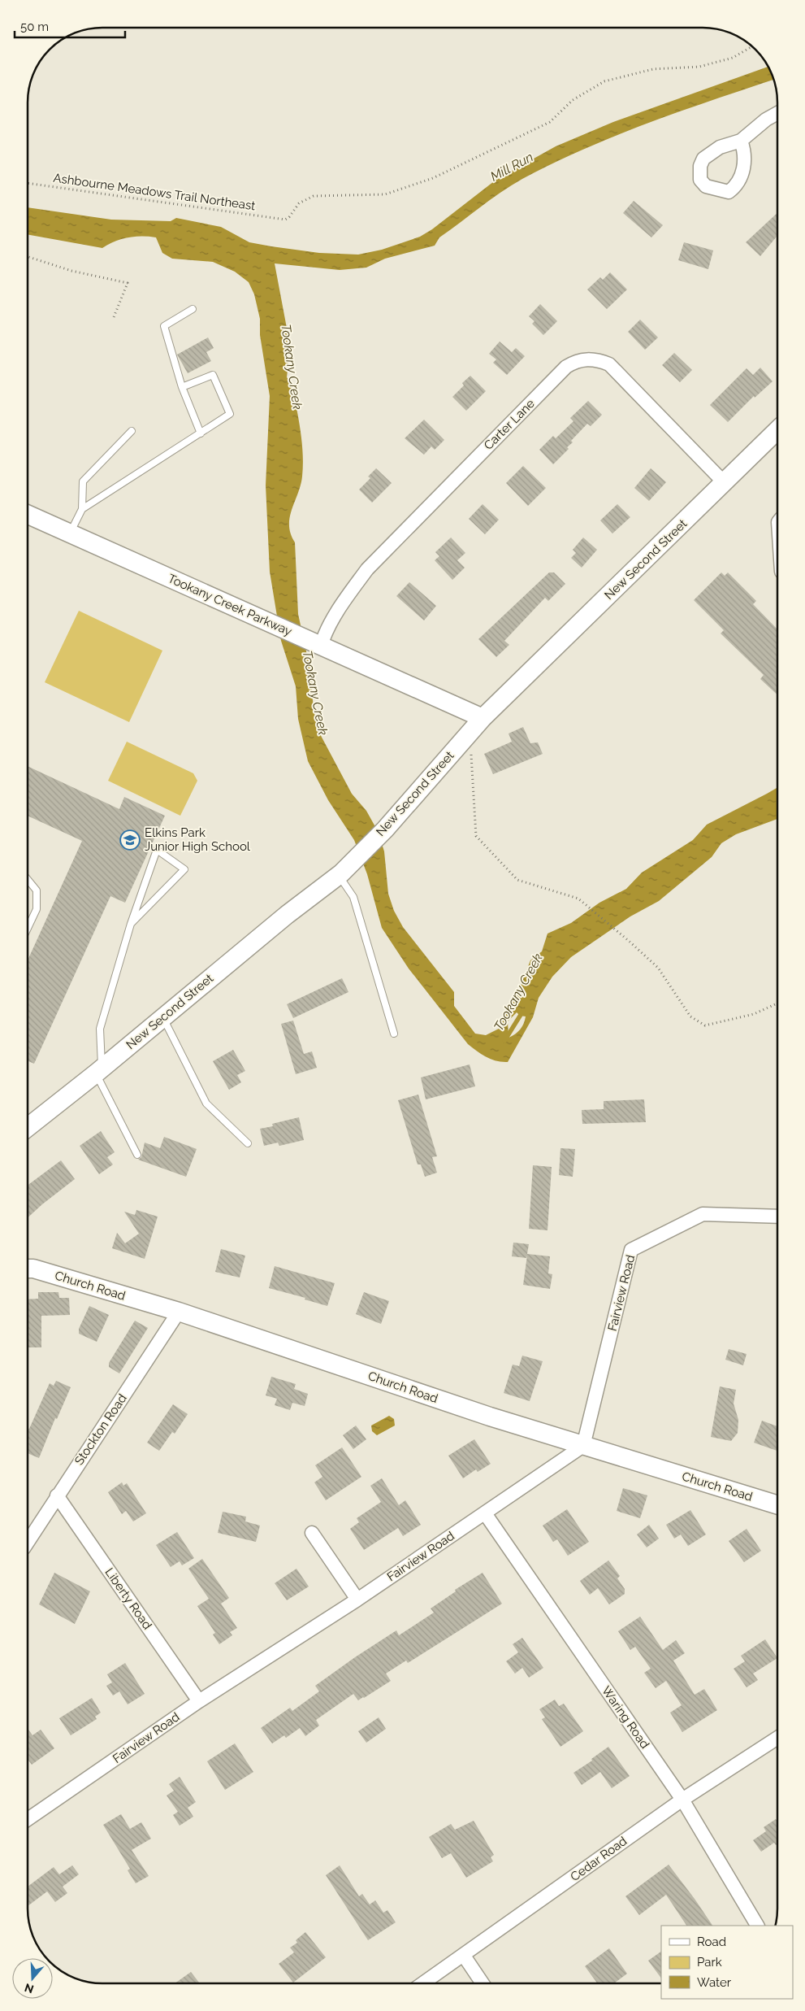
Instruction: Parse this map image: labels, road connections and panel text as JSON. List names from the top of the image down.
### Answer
{
  "streets": {
    "street": [
      "Carter Lane",
      "New Second Street",
      "Tookany Creek Parkway",
      "Church Road",
      "Fairview Road",
      "Stockton Road",
      "Liberty Road",
      "Waring Road",
      "Cedar Road"
    ],
    "path": ["Ashbourne Meadows Trail Northeast"]
  },
  "crossings": [
    ["Carter Lane", "New Second Street"],
    ["Carter Lane", "Tookany Creek Parkway"],
    ["New Second Street", "Tookany Creek Parkway"],
    ["Church Road", "Fairview Road"],
    ["Church Road", "Stockton Road"],
    ["Fairview Road", "Liberty Road"],
    ["Fairview Road", "Waring Road"],
    ["Stockton Road", "Liberty Road"],
    ["Waring Road", "Cedar Road"]
  ],
  "water": ["Mill Run", "Tookany Creek"],
  "places": {
    "school or university": ["Elkins Park Junior High School"]
  },
  "legend": ["Road", "Park", "Water"],
  "scale_bar": "50 m",
  "north": "bottom"
}
